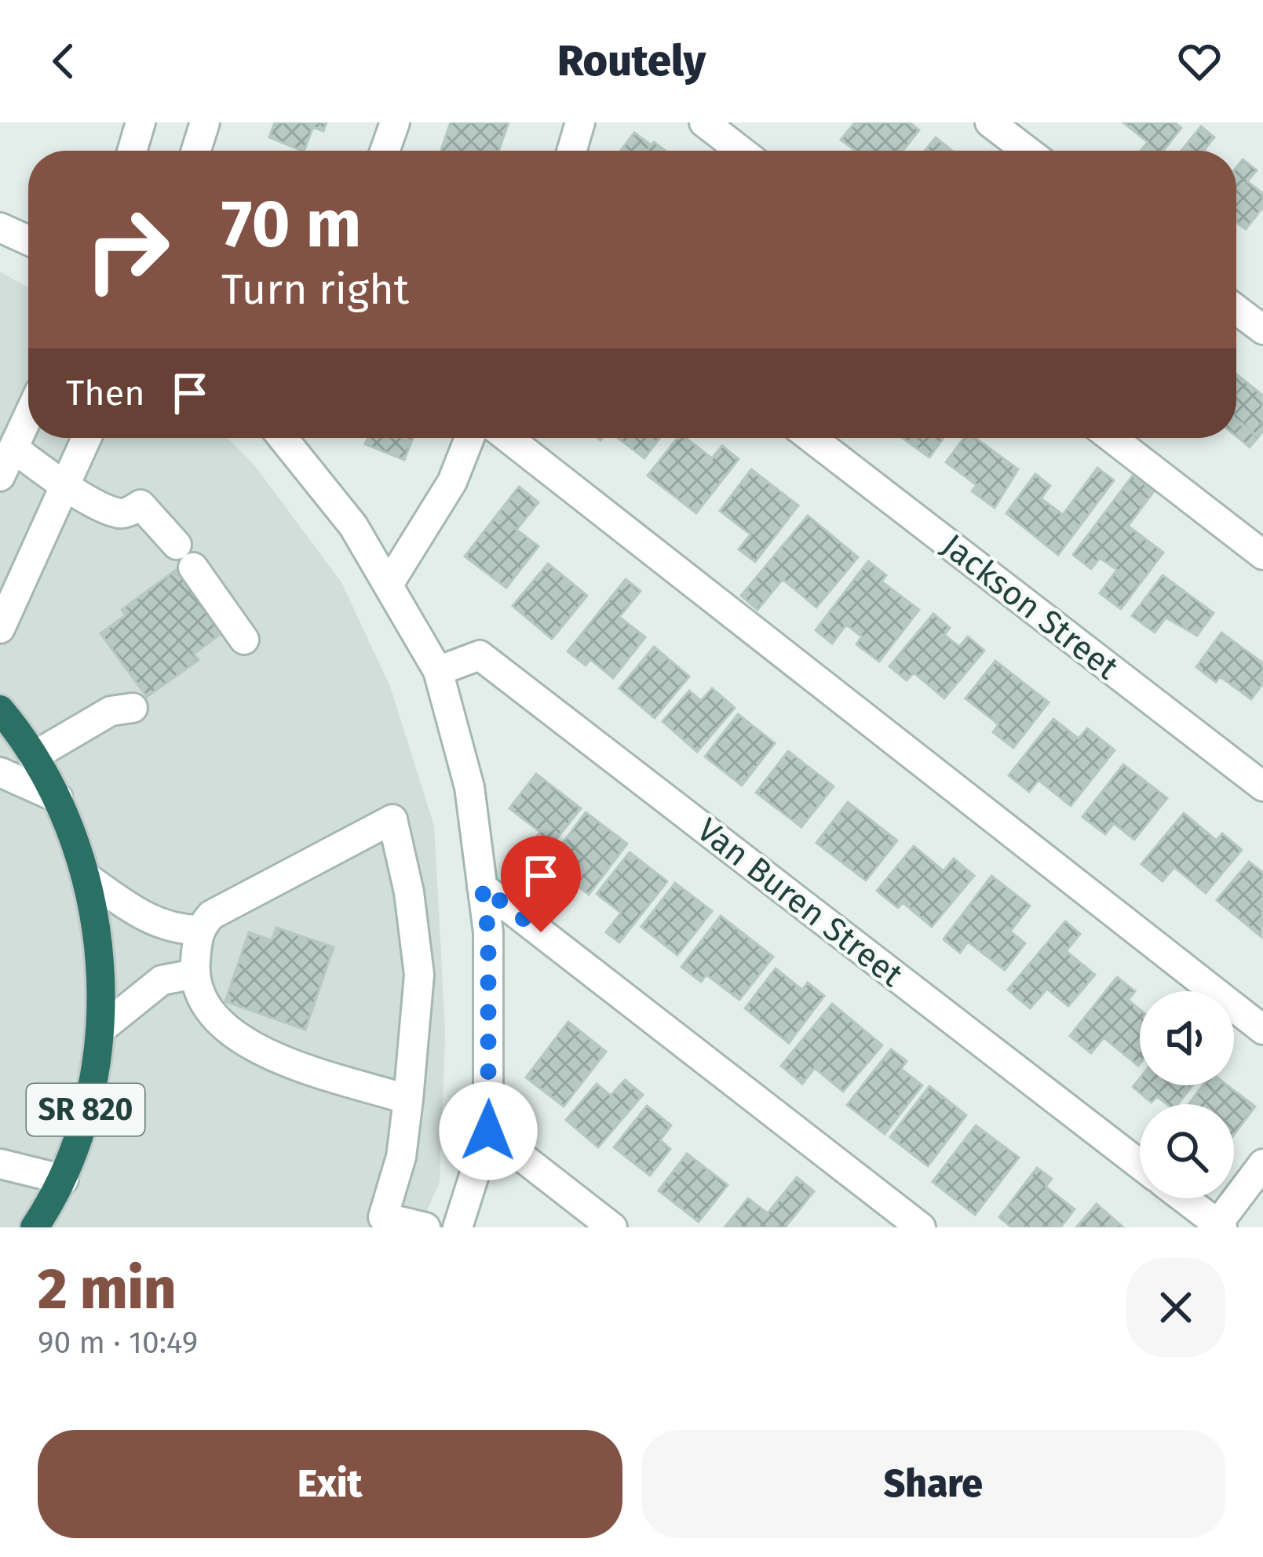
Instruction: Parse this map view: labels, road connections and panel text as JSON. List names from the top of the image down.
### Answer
{
  "streets": {
    "highway": ["SR 820"],
    "street": ["Jackson Street", "Van Buren Street"]
  },
  "page": {
    "header": "Routely",
    "turn": ["70 m", "Turn right"],
    "then": "Then",
    "heading": ["2 min", "90 m · 10:49"],
    "buttons": ["Exit", "Share"]
  }
}
